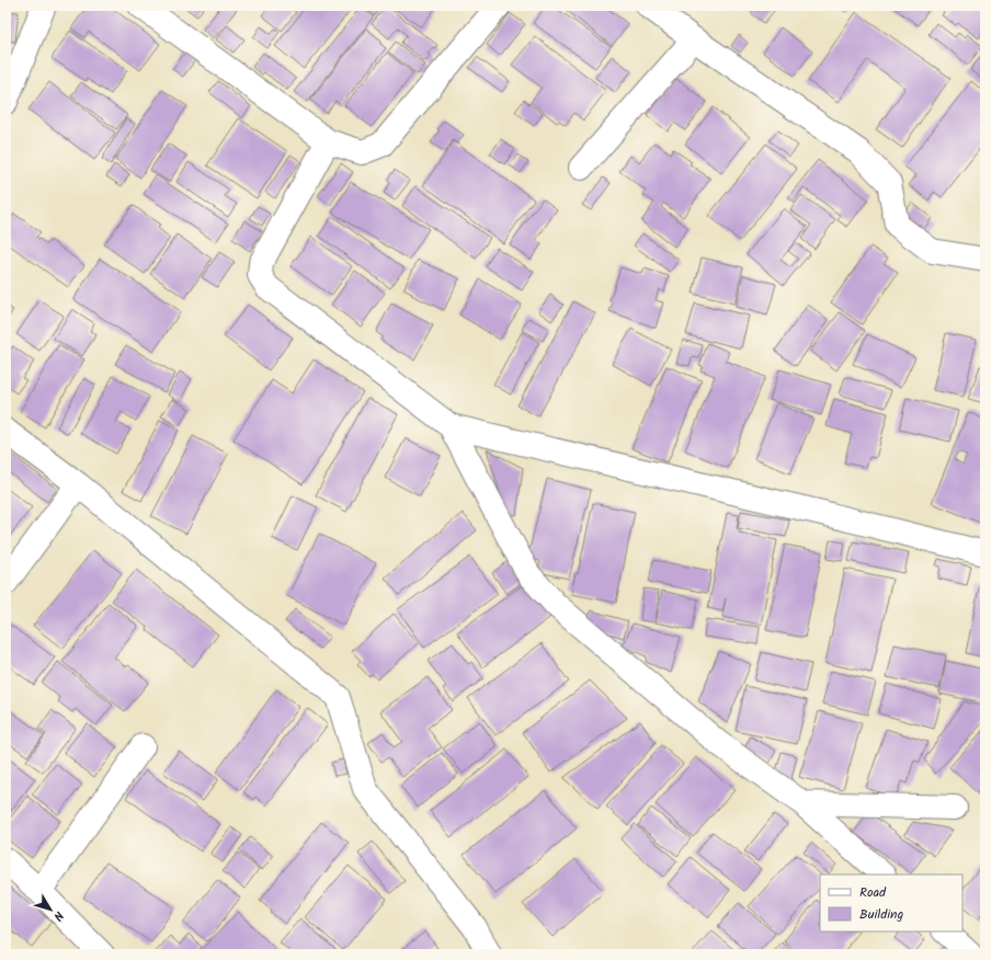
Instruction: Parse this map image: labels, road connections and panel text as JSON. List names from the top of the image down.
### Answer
{
  "legend": ["Road", "Building"],
  "north": "bottom right"
}
